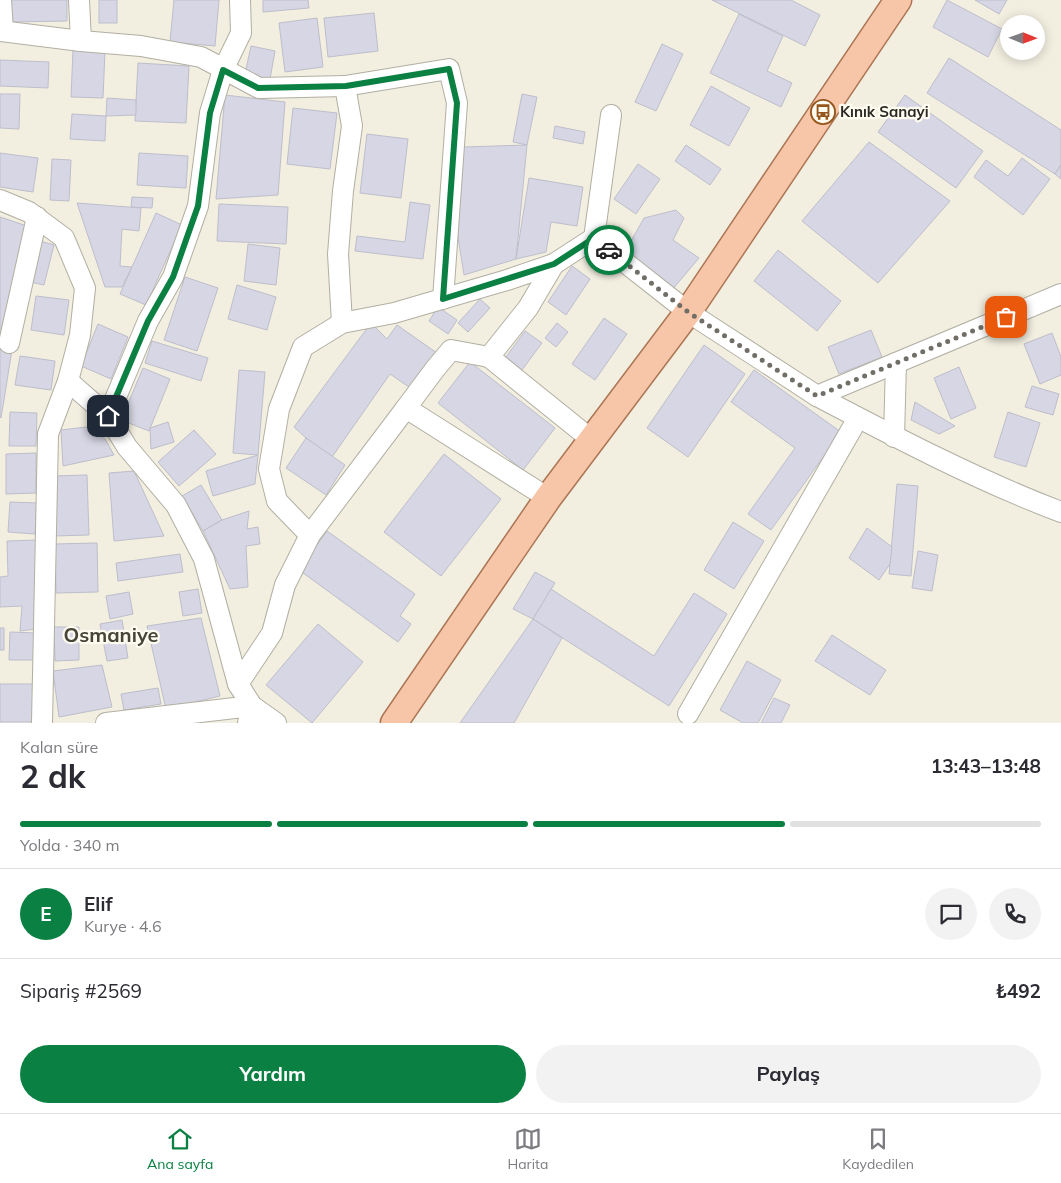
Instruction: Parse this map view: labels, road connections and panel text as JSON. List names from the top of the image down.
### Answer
{
  "districts": ["Osmaniye"],
  "places": {
    "bus stop": ["Kınık Sanayi"]
  },
  "north": "right",
  "page": {
    "heading": ["2 dk", "Kalan süre", "13:43–13:48"],
    "panel": [
      "Elif",
      "Kurye · 4.6",
      "Sipariş #2569",
      "₺492"
    ],
    "bar": "Yolda · 340 m",
    "round": "E",
    "buttons": ["Yardım", "Paylaş"],
    "tabs": ["Ana sayfa", "Harita", "Kaydedilen"]
  }
}
